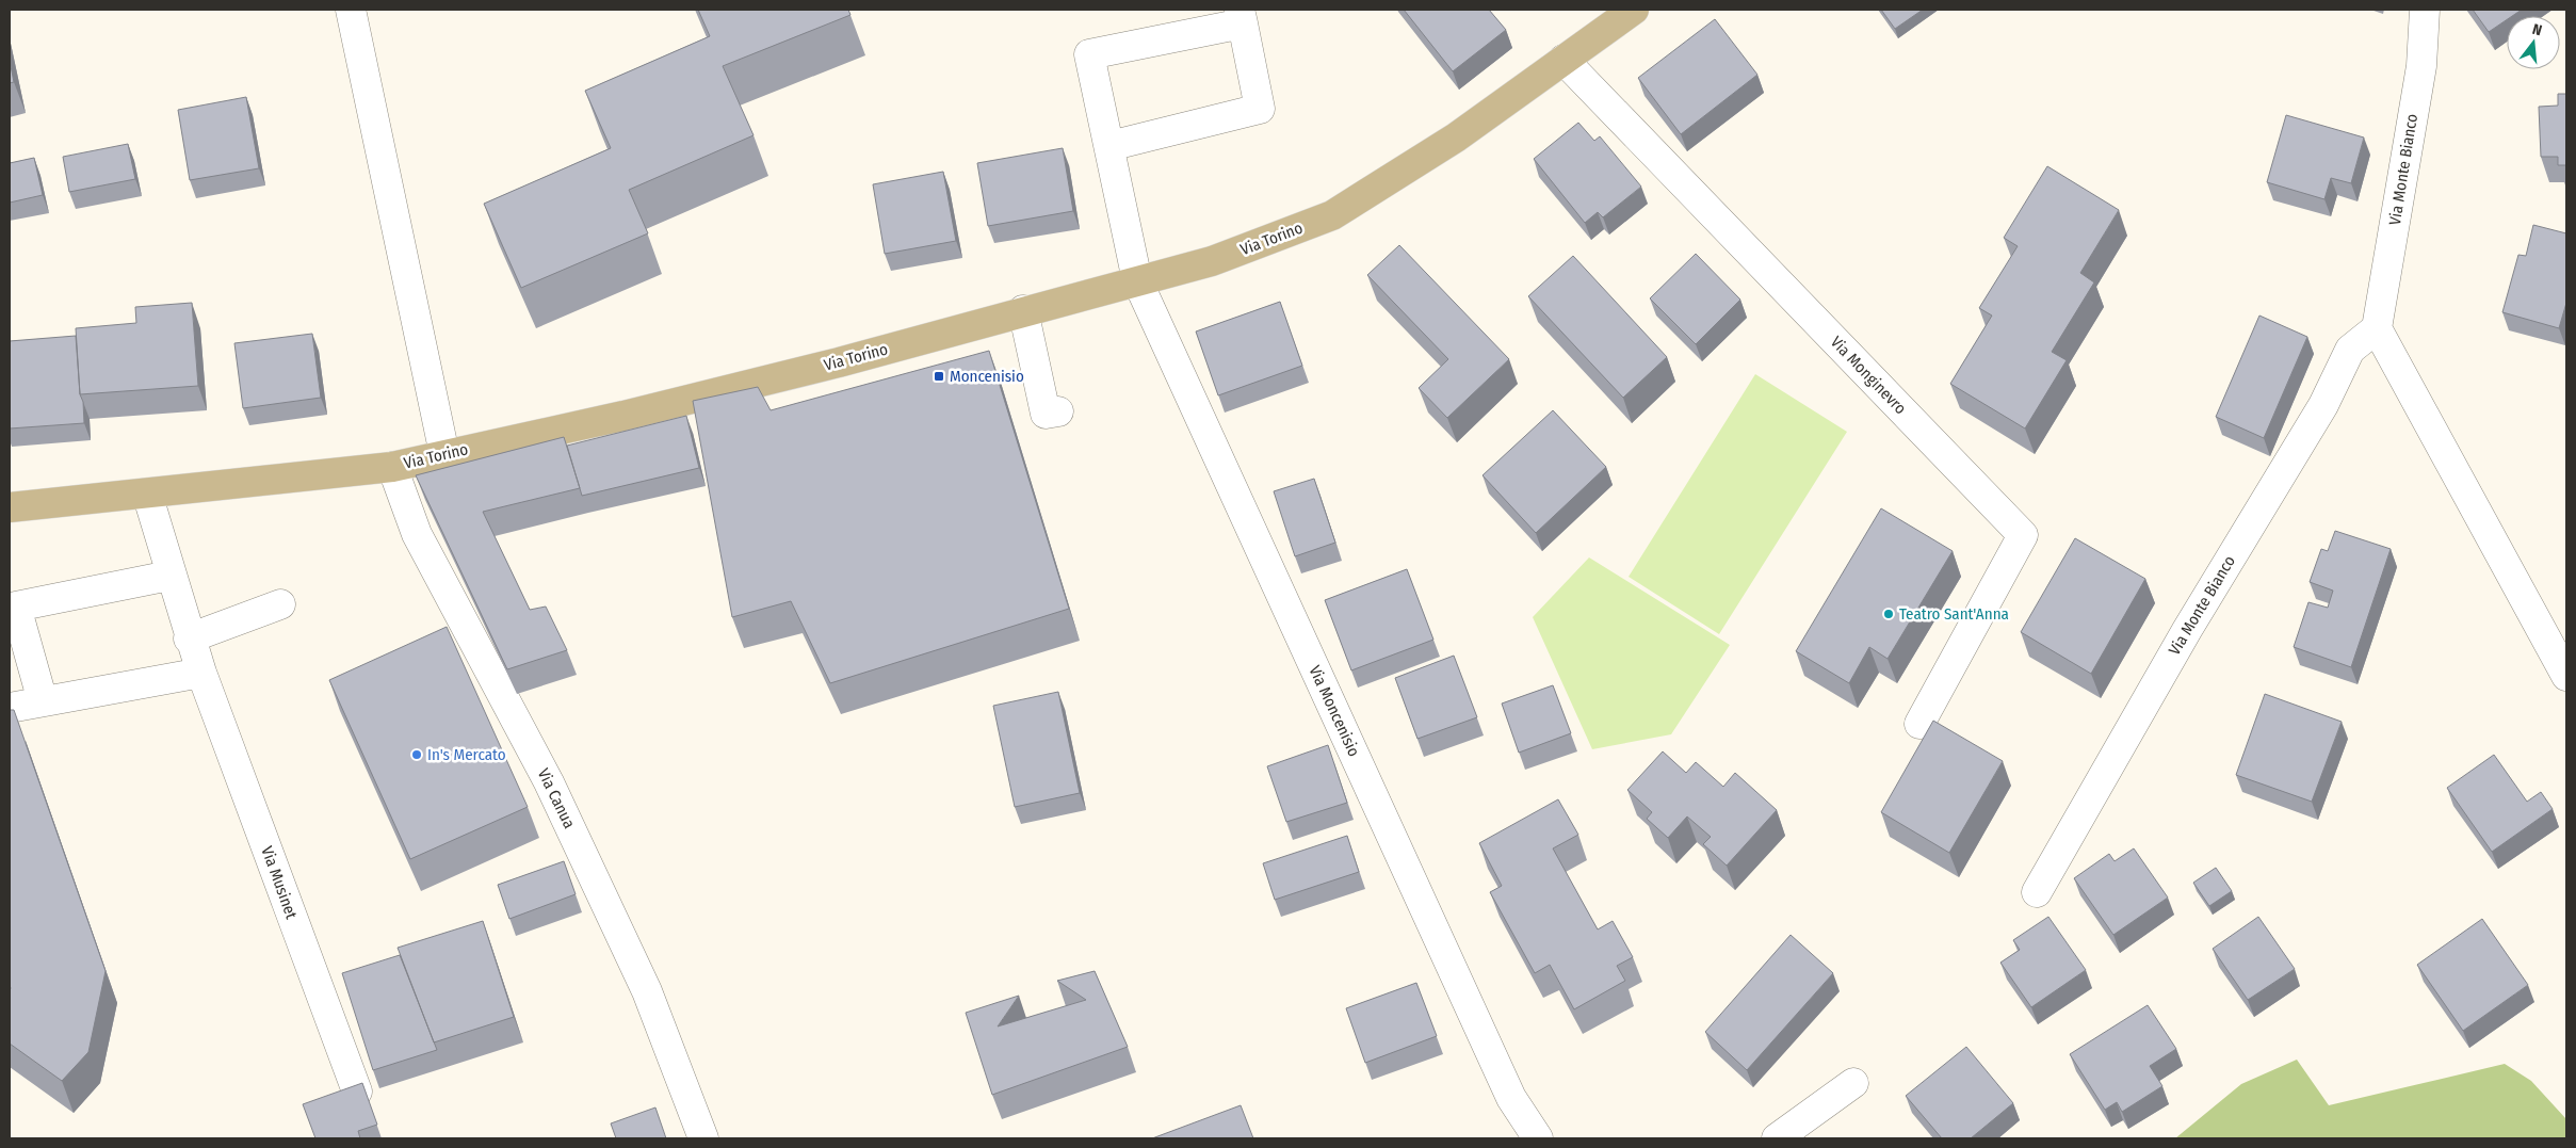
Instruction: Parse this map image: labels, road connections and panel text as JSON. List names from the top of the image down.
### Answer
{
  "streets": {
    "main road": ["Via Torino"],
    "street": [
      "Via Monte Bianco",
      "Via Monginevro",
      "Via Moncenisio",
      "Via Canua",
      "Via Musinet"
    ]
  },
  "crossings": [
    ["Via Torino", "Via Monginevro"],
    ["Via Torino", "Via Moncenisio"],
    ["Via Torino", "Via Canua"],
    ["Via Torino", "Via Musinet"]
  ],
  "places": {
    "transit": ["Moncenisio"],
    "other": ["Teatro Sant'Anna", "In's Mercato"]
  },
  "north": "top"
}
